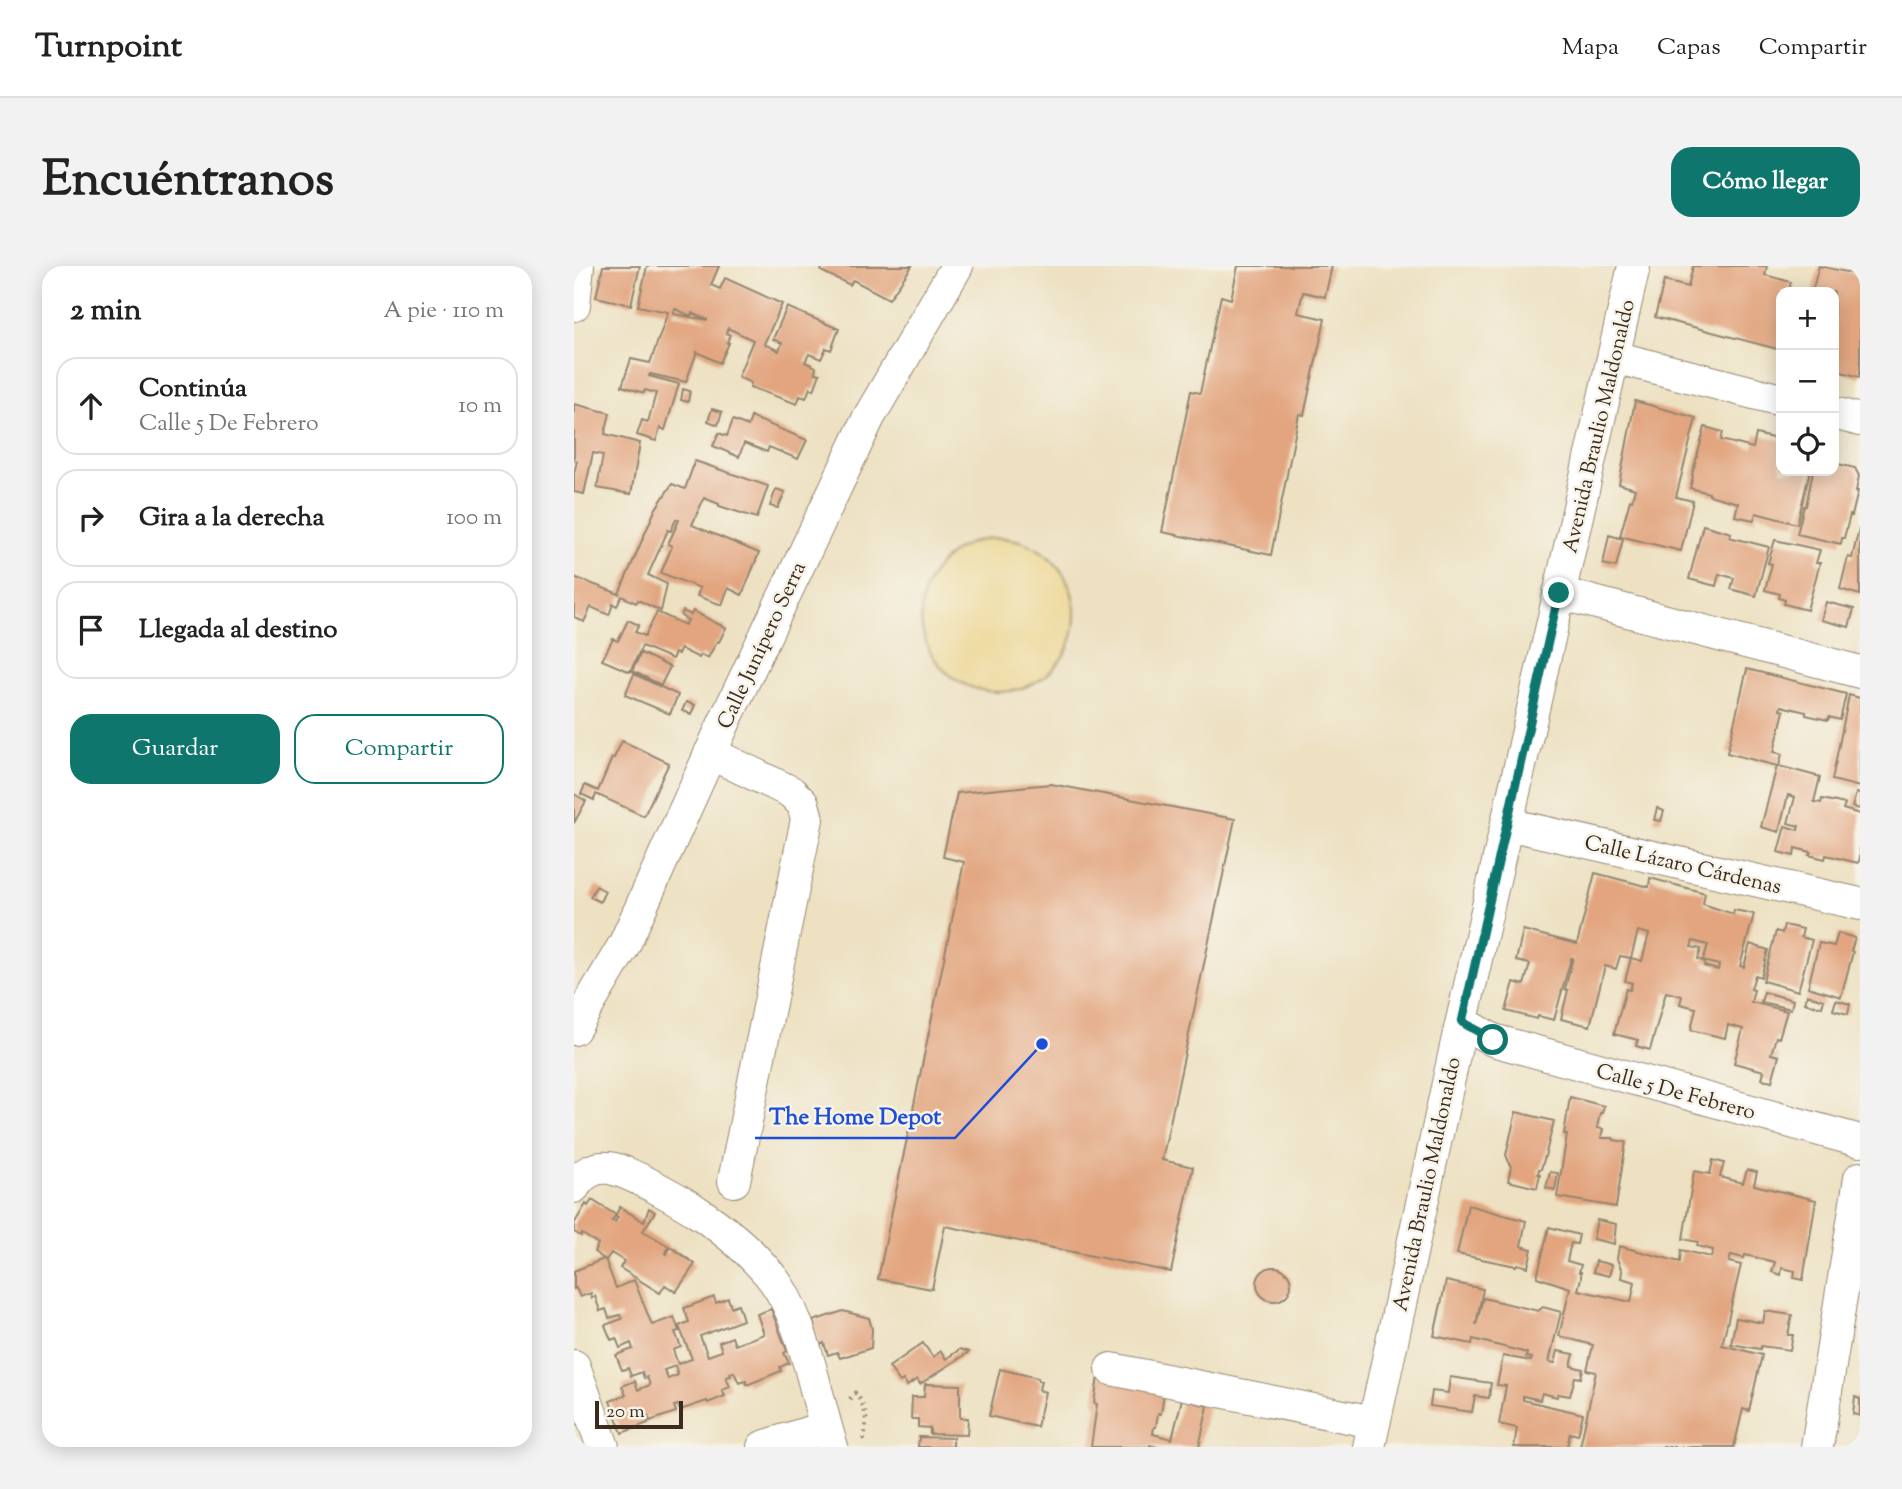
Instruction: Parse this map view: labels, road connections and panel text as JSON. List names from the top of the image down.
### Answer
{
  "streets": {
    "street": [
      "Avenida Braulio Maldonaldo",
      "Calle Junípero Serra",
      "Calle Lázaro Cárdenas",
      "Calle 5 De Febrero"
    ]
  },
  "crossings": [
    ["Avenida Braulio Maldonaldo", "Calle Lázaro Cárdenas"],
    ["Avenida Braulio Maldonaldo", "Calle 5 De Febrero"]
  ],
  "places": ["The Home Depot"],
  "scale_bar": "20 m",
  "page": {
    "header": "Turnpoint",
    "nav": ["Mapa", "Capas", "Compartir"],
    "title": "Encuéntranos",
    "buttons": [
      "Cómo llegar",
      ["Guardar", "Compartir"]
    ],
    "heading": ["2 min", "A pie · 110 m"],
    "map_buttons": ["+", "−"],
    "list": [
      ["Continúa", "Calle 5 De Febrero", "10 m"],
      ["Gira a la derecha", "100 m"],
      "Llegada al destino"
    ],
    "scale": "20 m"
  }
}
